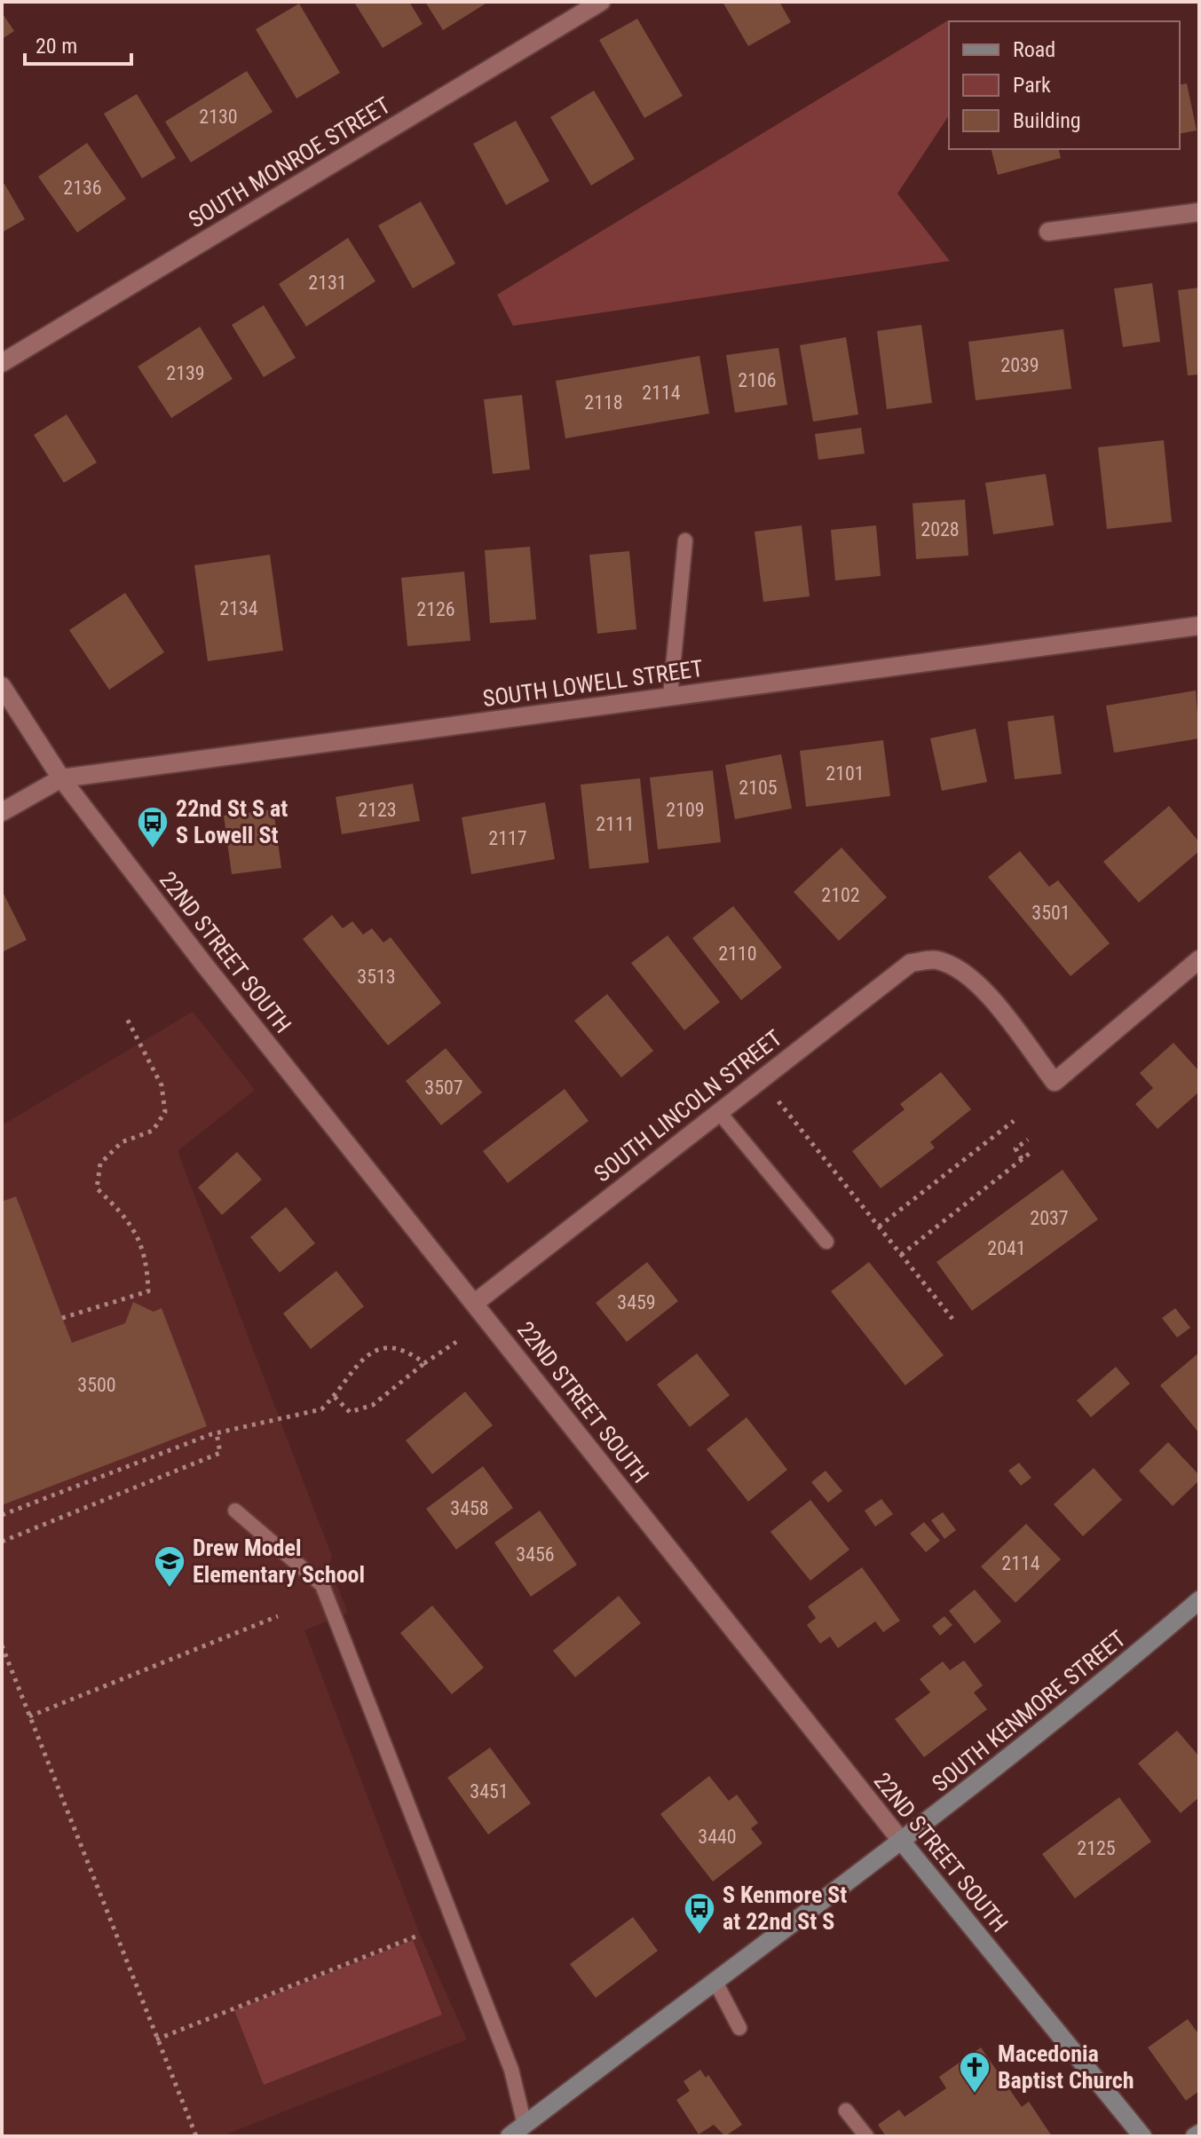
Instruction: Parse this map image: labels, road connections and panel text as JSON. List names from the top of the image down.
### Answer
{
  "streets": {
    "street": [
      "SOUTH MONROE STREET",
      "SOUTH LOWELL STREET",
      "22ND STREET SOUTH",
      "SOUTH LINCOLN STREET",
      "SOUTH KENMORE STREET"
    ]
  },
  "crossings": [
    ["SOUTH LOWELL STREET", "22ND STREET SOUTH"],
    ["22ND STREET SOUTH", "SOUTH LINCOLN STREET"],
    ["22ND STREET SOUTH", "SOUTH KENMORE STREET"]
  ],
  "places": {
    "bus stop": ["22nd St S at S Lowell St", "S Kenmore St at 22nd St S"],
    "school or university": ["Drew Model Elementary School"],
    "church": ["Macedonia Baptist Church"]
  },
  "house_numbers": [
    "2130",
    "2136",
    "2131",
    "2039",
    "2139",
    "2106",
    "2114",
    "2118",
    "2028",
    "2134",
    "2126",
    "2101",
    "2105",
    "2123",
    "2109",
    "2111",
    "2117",
    "2102",
    "3501",
    "2110",
    "3513",
    "3507",
    "2037",
    "2041",
    "3459",
    "3500",
    "3458",
    "3456",
    "2114",
    "3451",
    "3440",
    "2125"
  ],
  "legend": ["Road", "Park", "Building"],
  "scale_bar": "20 m"
}
